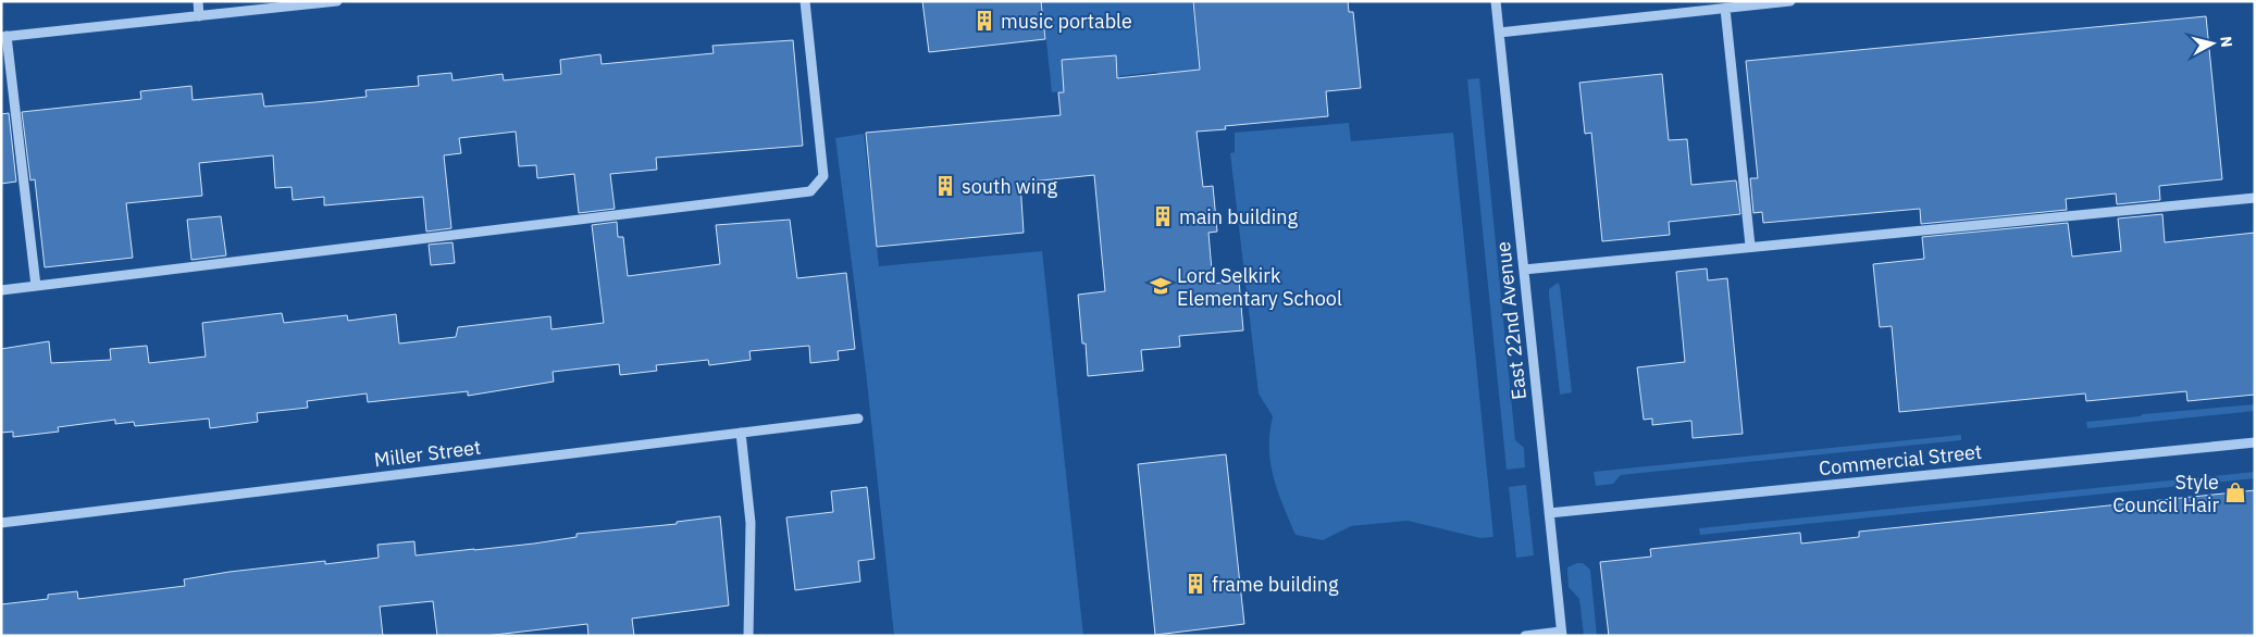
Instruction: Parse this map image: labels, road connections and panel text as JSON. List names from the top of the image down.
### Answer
{
  "streets": {
    "street": ["East 22nd Avenue", "Miller Street", "Commercial Street"]
  },
  "crossings": [
    ["East 22nd Avenue", "Commercial Street"]
  ],
  "places": {
    "building": [
      "music portable",
      "south wing",
      "main building",
      "frame building"
    ],
    "school or university": ["Lord Selkirk Elementary School"],
    "shop": ["Style Council Hair"]
  },
  "north": "right"
}
